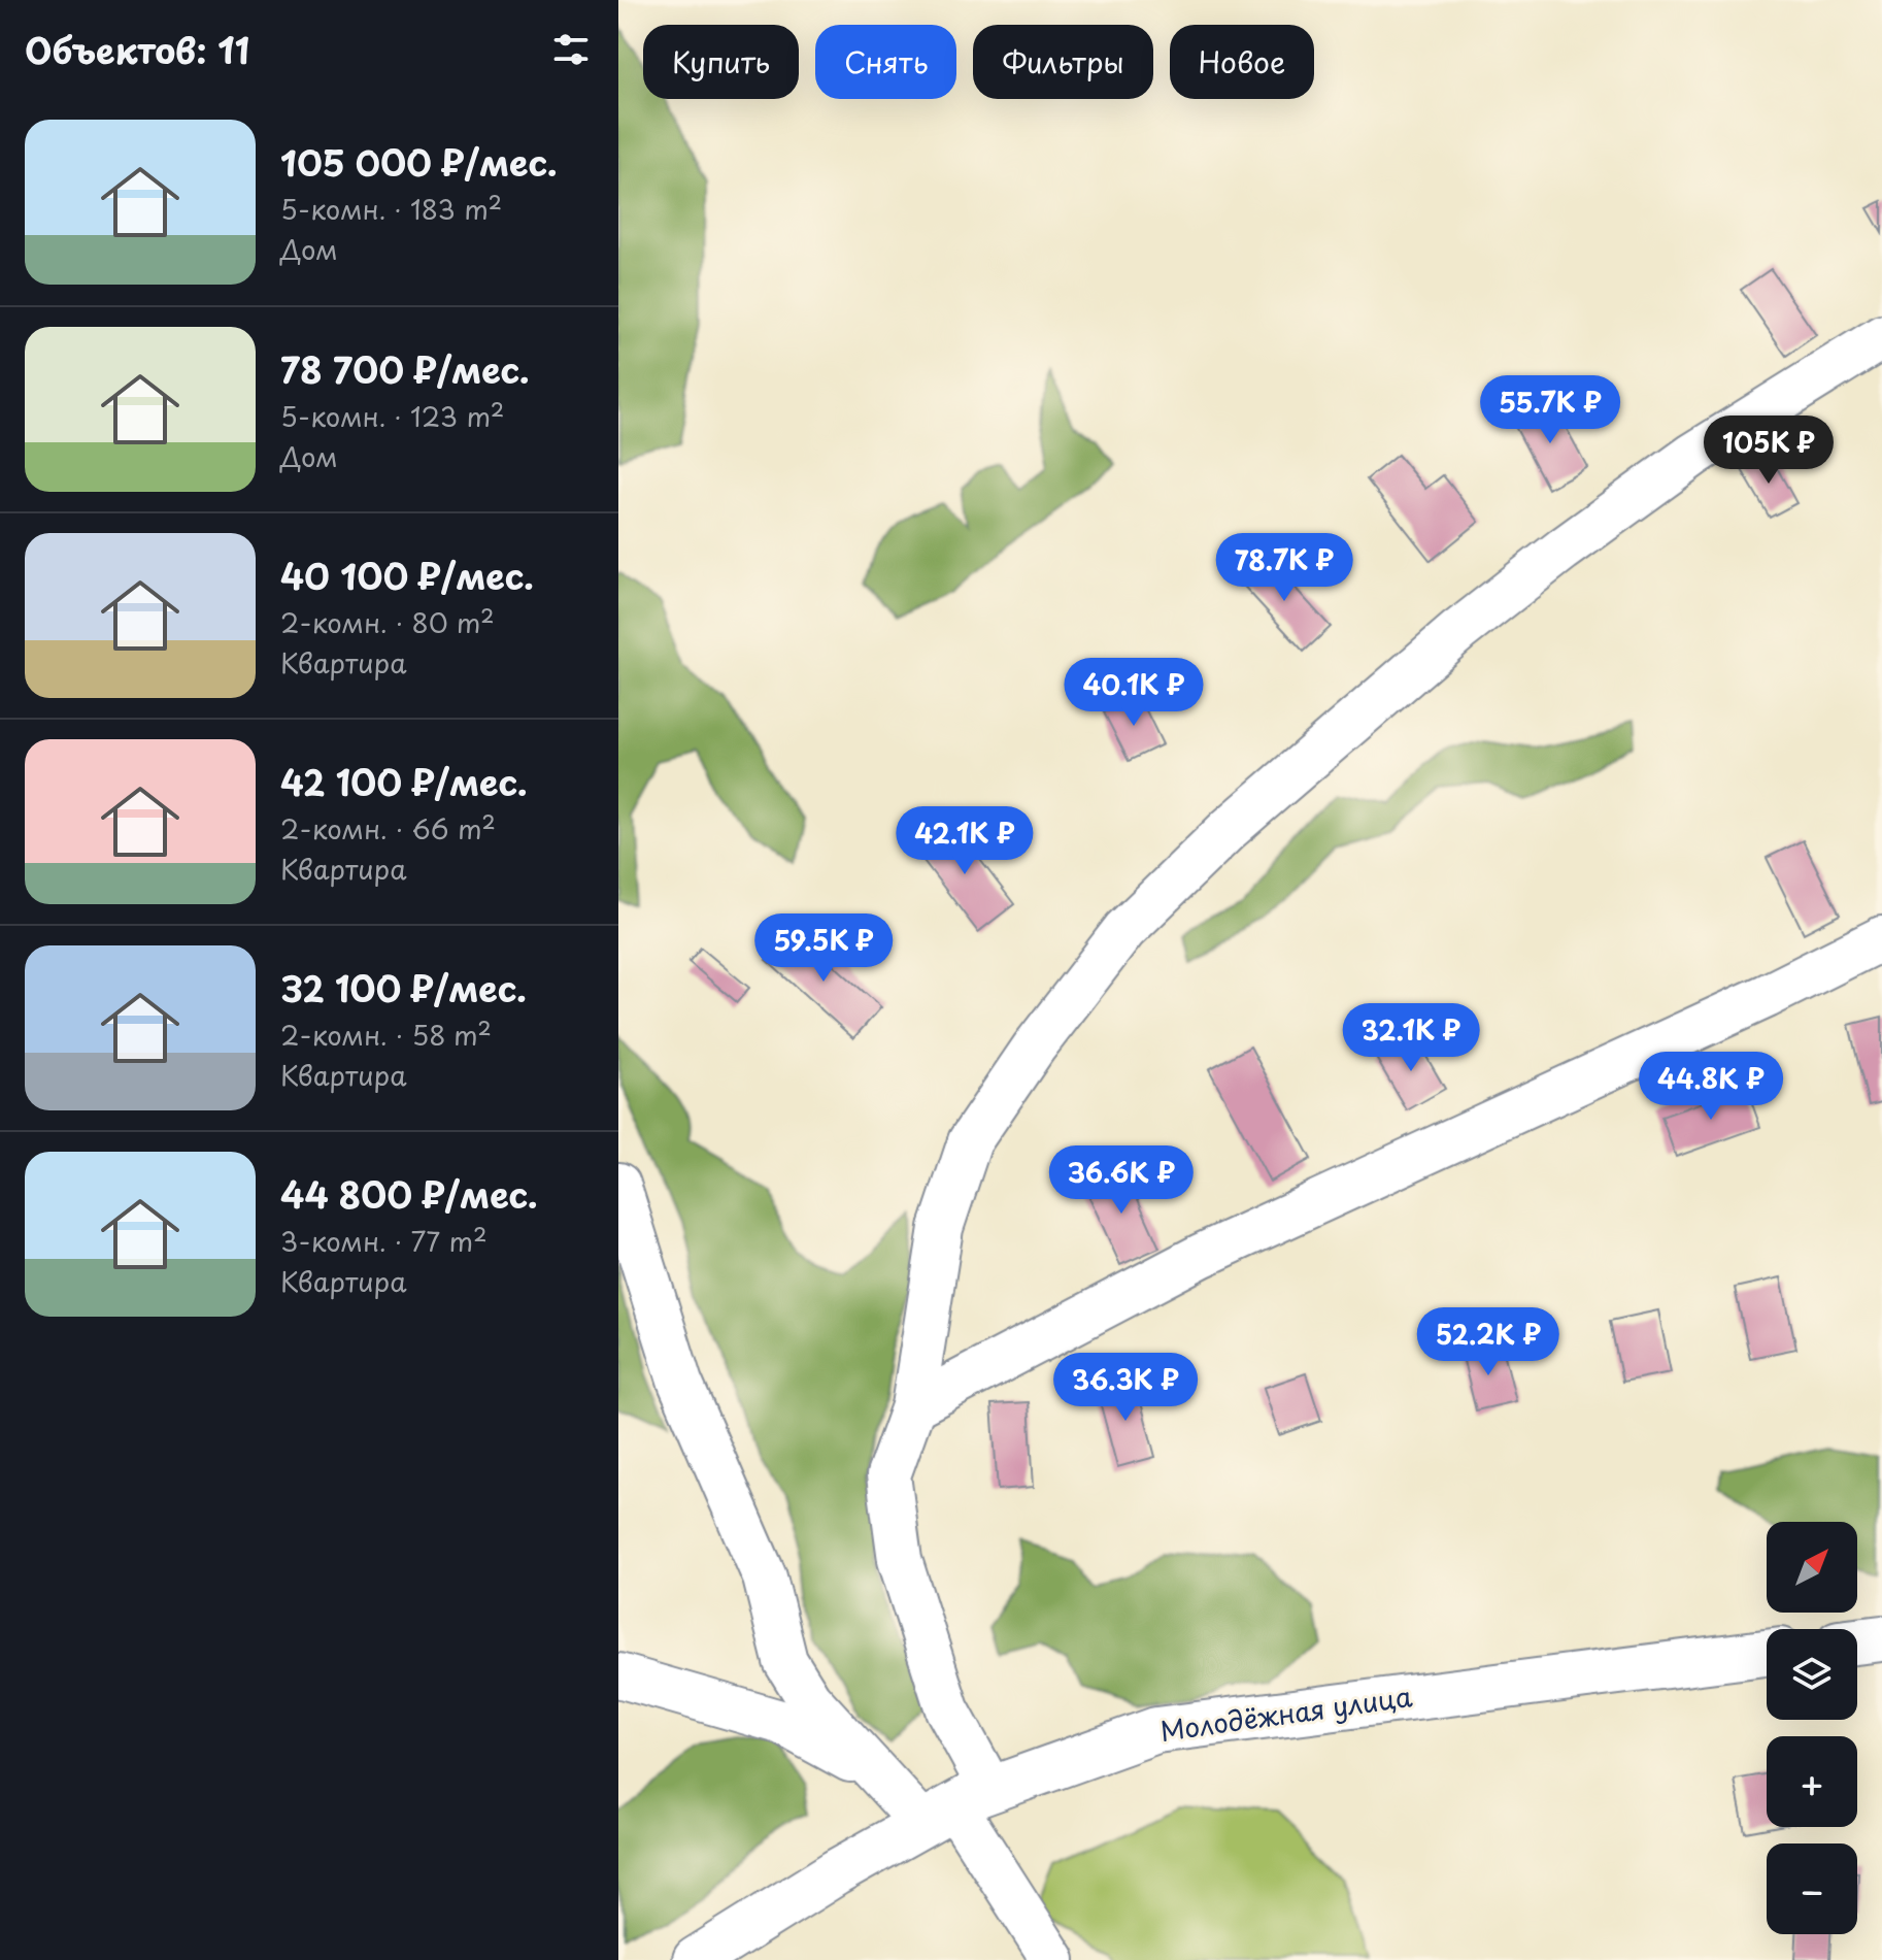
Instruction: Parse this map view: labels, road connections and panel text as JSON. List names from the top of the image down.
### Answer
{
  "streets": {
    "main road": ["Молодёжная улица"]
  },
  "north": "top right",
  "page": {
    "heading": "Объектов: 11",
    "chip": [
      "Купить",
      "Снять",
      "Фильтры",
      "Новое"
    ],
    "list": [
      {
        "name": "105 000 ₽/мес.",
        "note": "5-комн. · 183 m² · Дом"
      },
      {
        "name": "78 700 ₽/мес.",
        "note": "5-комн. · 123 m² · Дом"
      },
      {
        "name": "40 100 ₽/мес.",
        "note": "2-комн. · 80 m² · Квартира"
      },
      {
        "name": "42 100 ₽/мес.",
        "note": "2-комн. · 66 m² · Квартира"
      },
      {
        "name": "32 100 ₽/мес.",
        "note": "2-комн. · 58 m² · Квартира"
      },
      {
        "name": "44 800 ₽/мес.",
        "note": "3-комн. · 77 m² · Квартира"
      }
    ],
    "price": [
      "55.7K ₽",
      "105K ₽",
      "78.7K ₽",
      "40.1K ₽",
      "42.1K ₽",
      "59.5K ₽",
      "32.1K ₽",
      "44.8K ₽",
      "36.6K ₽",
      "52.2K ₽",
      "36.3K ₽"
    ],
    "map_buttons": ["+", "−"]
  }
}
